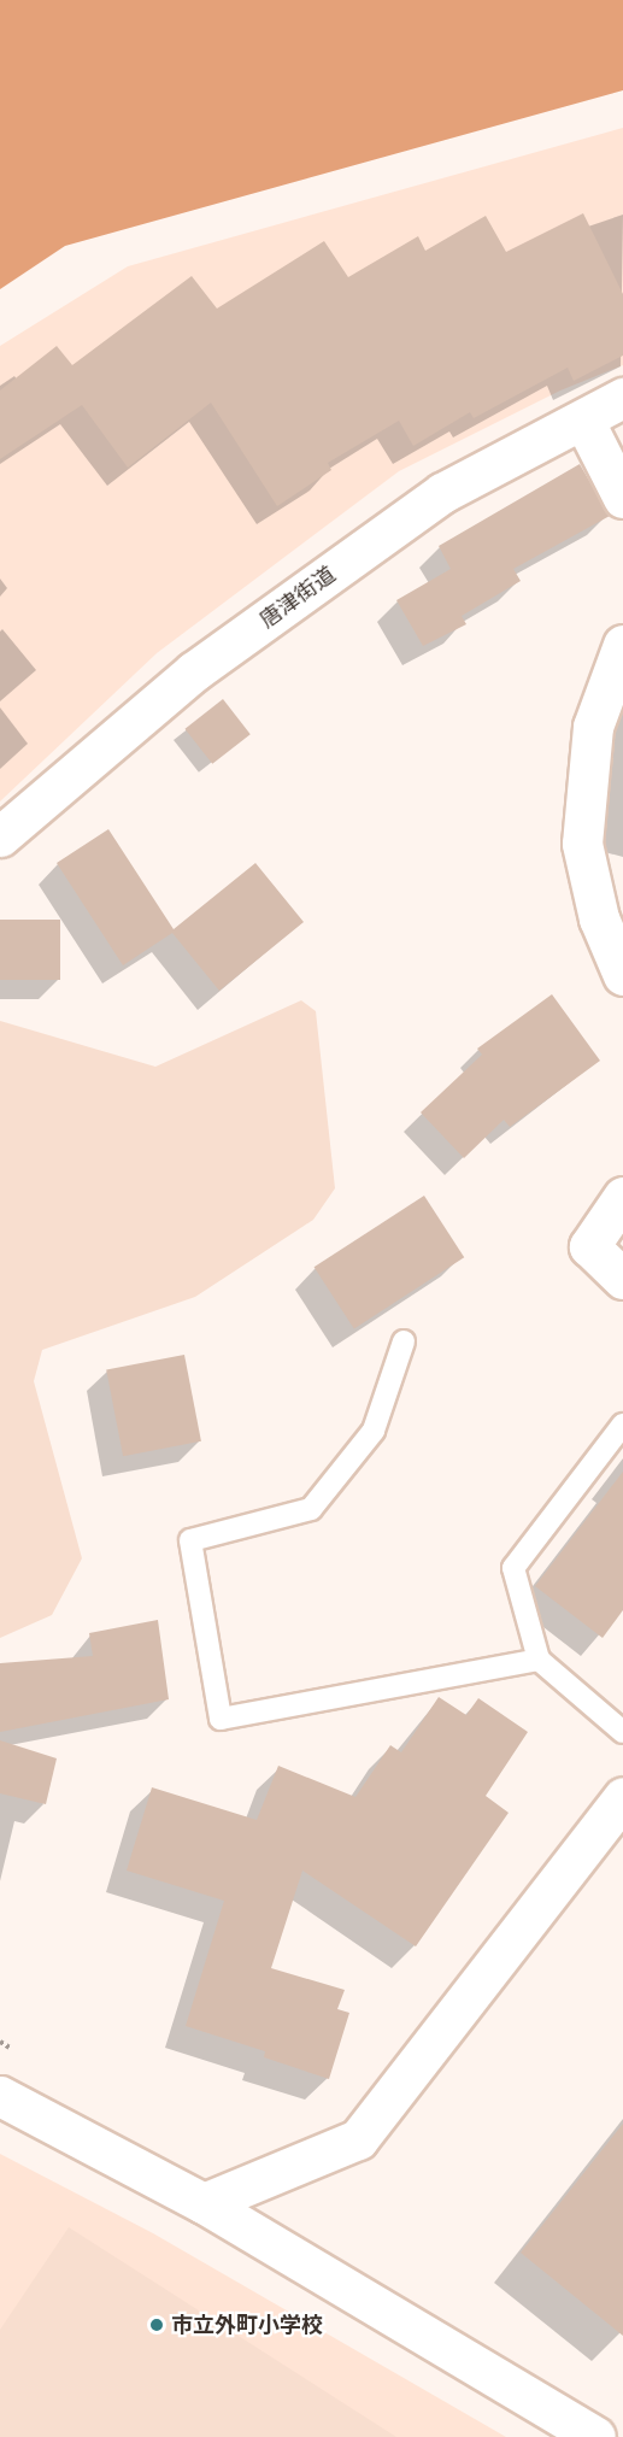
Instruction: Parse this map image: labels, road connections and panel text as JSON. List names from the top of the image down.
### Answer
{
  "streets": {
    "street": ["唐津街道"]
  },
  "places": ["市立外町小学校"]
}
